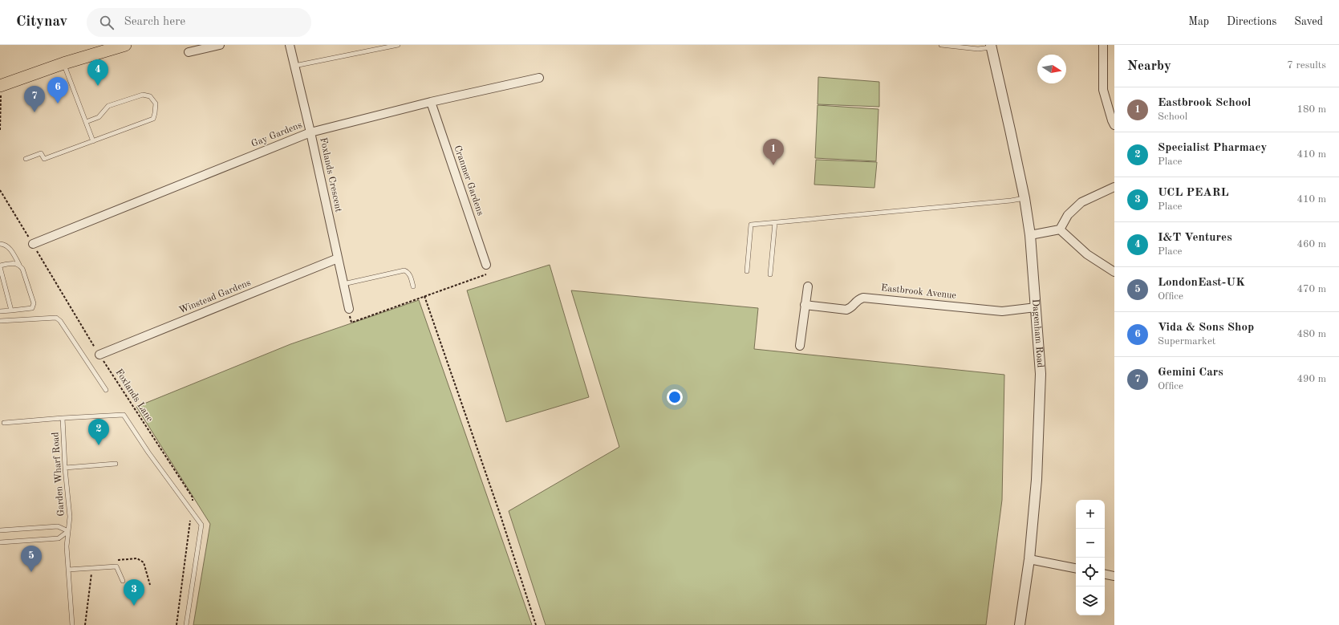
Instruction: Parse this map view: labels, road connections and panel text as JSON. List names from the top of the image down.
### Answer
{
  "streets": {
    "street": [
      "Gay Gardens",
      "Foxlands Crescent",
      "Cranmer Gardens",
      "Eastbrook Avenue",
      "Winstead Gardens",
      "Dagenham Road"
    ],
    "lane": ["Garden Wharf Road"],
    "path": ["Foxlands Lane"]
  },
  "crossings": [
    ["Gay Gardens", "Foxlands Crescent"],
    ["Gay Gardens", "Cranmer Gardens"],
    ["Gay Gardens", "Foxlands Lane"],
    ["Foxlands Crescent", "Winstead Gardens"],
    ["Eastbrook Avenue", "Dagenham Road"],
    ["Winstead Gardens", "Foxlands Lane"]
  ],
  "north": "right",
  "page": {
    "header": "Citynav",
    "search": "Search here",
    "nav": ["Map", "Directions", "Saved"],
    "heading": ["Nearby", "7 results"],
    "pins": [
      "4",
      "6",
      "7",
      "1",
      "2",
      "5",
      "3"
    ],
    "list": [
      {
        "mark": "1",
        "name": "Eastbrook School",
        "note": "School",
        "value": "180 m"
      },
      {
        "mark": "2",
        "name": "Specialist Pharmacy",
        "note": "Place",
        "value": "410 m"
      },
      {
        "mark": "3",
        "name": "UCL PEARL",
        "note": "Place",
        "value": "410 m"
      },
      {
        "mark": "4",
        "name": "I&T Ventures",
        "note": "Place",
        "value": "460 m"
      },
      {
        "mark": "5",
        "name": "LondonEast-UK",
        "note": "Office",
        "value": "470 m"
      },
      {
        "mark": "6",
        "name": "Vida & Sons Shop",
        "note": "Supermarket",
        "value": "480 m"
      },
      {
        "mark": "7",
        "name": "Gemini Cars",
        "note": "Office",
        "value": "490 m"
      }
    ],
    "map_buttons": ["+", "−"]
  }
}
